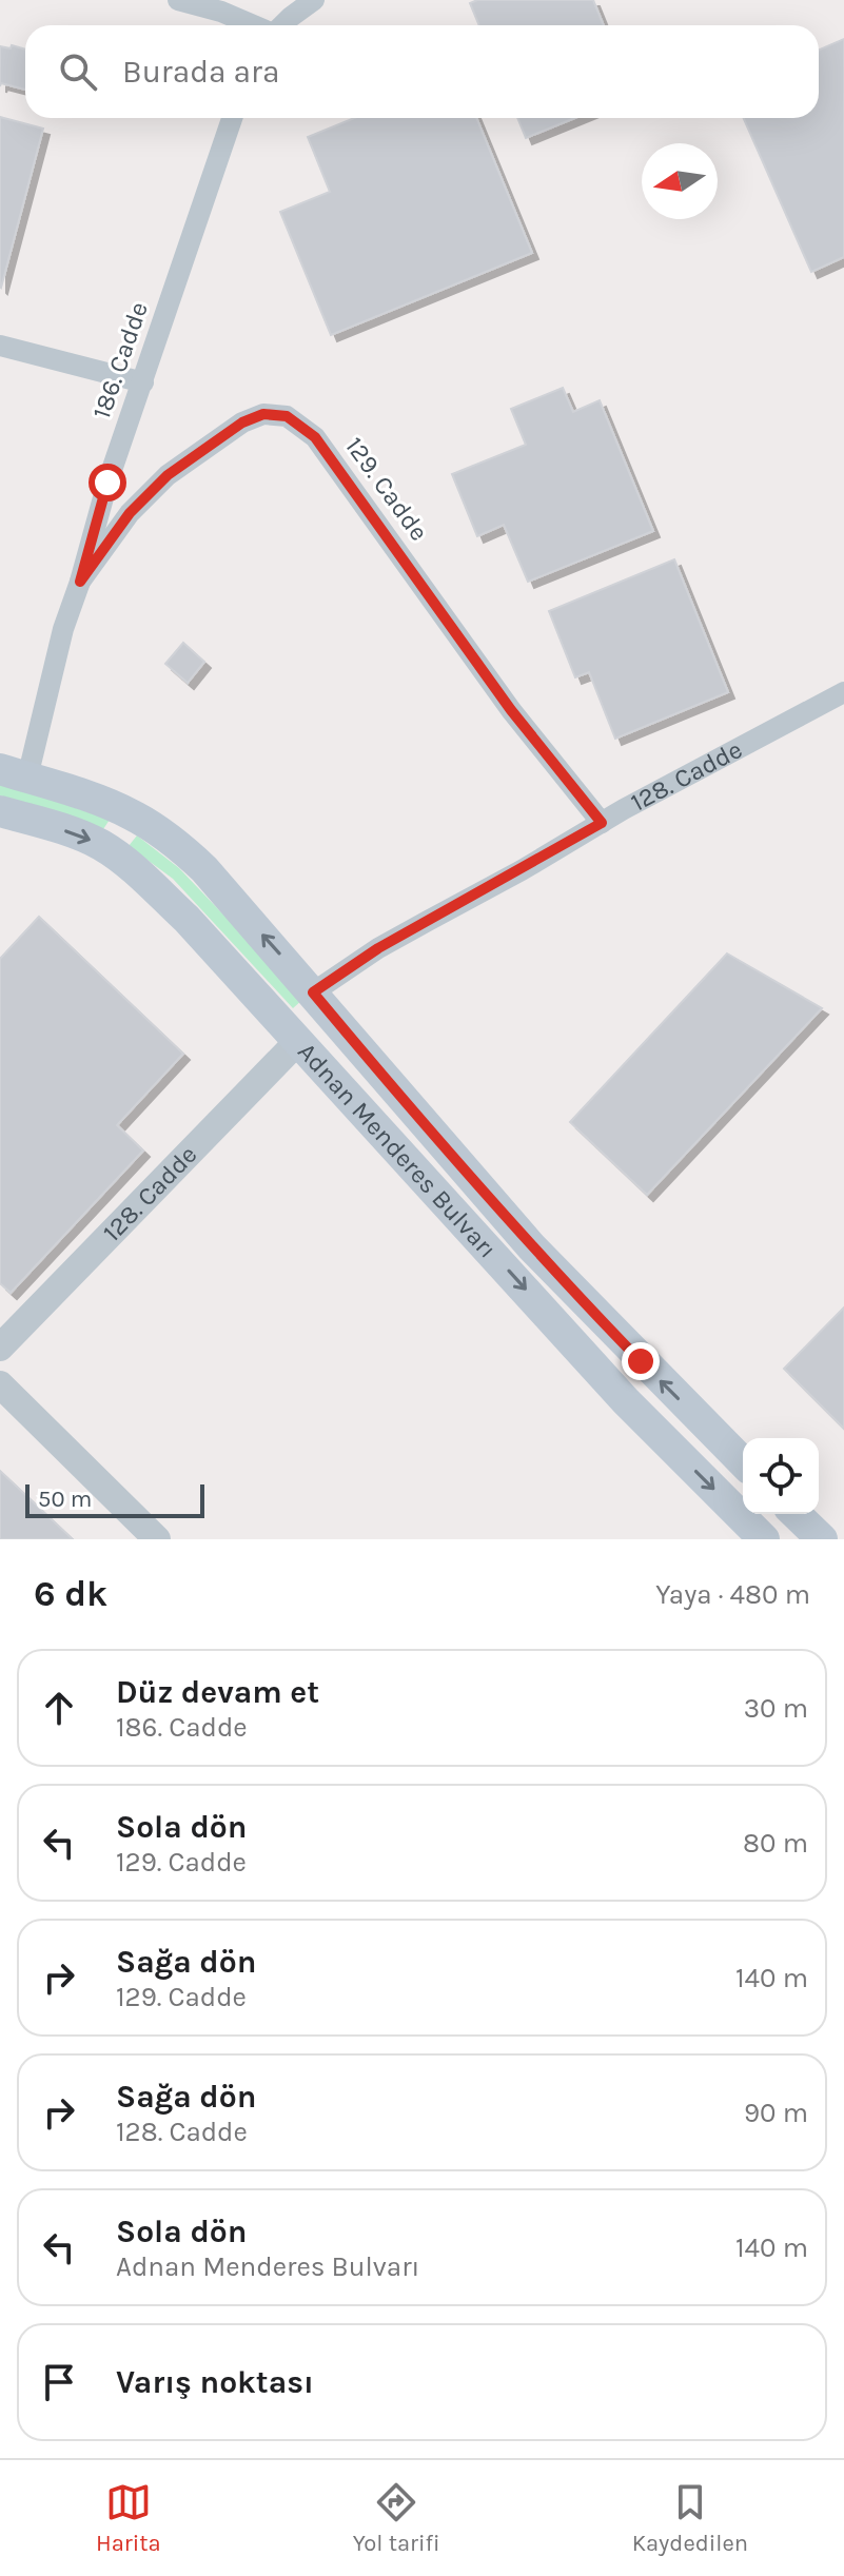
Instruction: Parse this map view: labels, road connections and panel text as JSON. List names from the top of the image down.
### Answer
{
  "streets": {
    "main road": ["Adnan Menderes Bulvarı"],
    "street": ["186. Cadde", "129. Cadde", "128. Cadde"]
  },
  "crossings": [
    ["186. Cadde", "129. Cadde"],
    ["186. Cadde", "Adnan Menderes Bulvarı"],
    ["129. Cadde", "128. Cadde"],
    ["128. Cadde", "Adnan Menderes Bulvarı"]
  ],
  "scale_bar": "50 m",
  "north": "left",
  "page": {
    "search": "Burada ara",
    "scale": "50 m",
    "heading": ["6 dk", "Yaya · 480 m"],
    "list": [
      ["Düz devam et", "186. Cadde", "30 m"],
      ["Sola dön", "129. Cadde", "80 m"],
      ["Sağa dön", "129. Cadde", "140 m"],
      ["Sağa dön", "128. Cadde", "90 m"],
      ["Sola dön", "Adnan Menderes Bulvarı", "140 m"],
      "Varış noktası"
    ],
    "nav": ["Harita", "Yol tarifi", "Kaydedilen"]
  }
}
